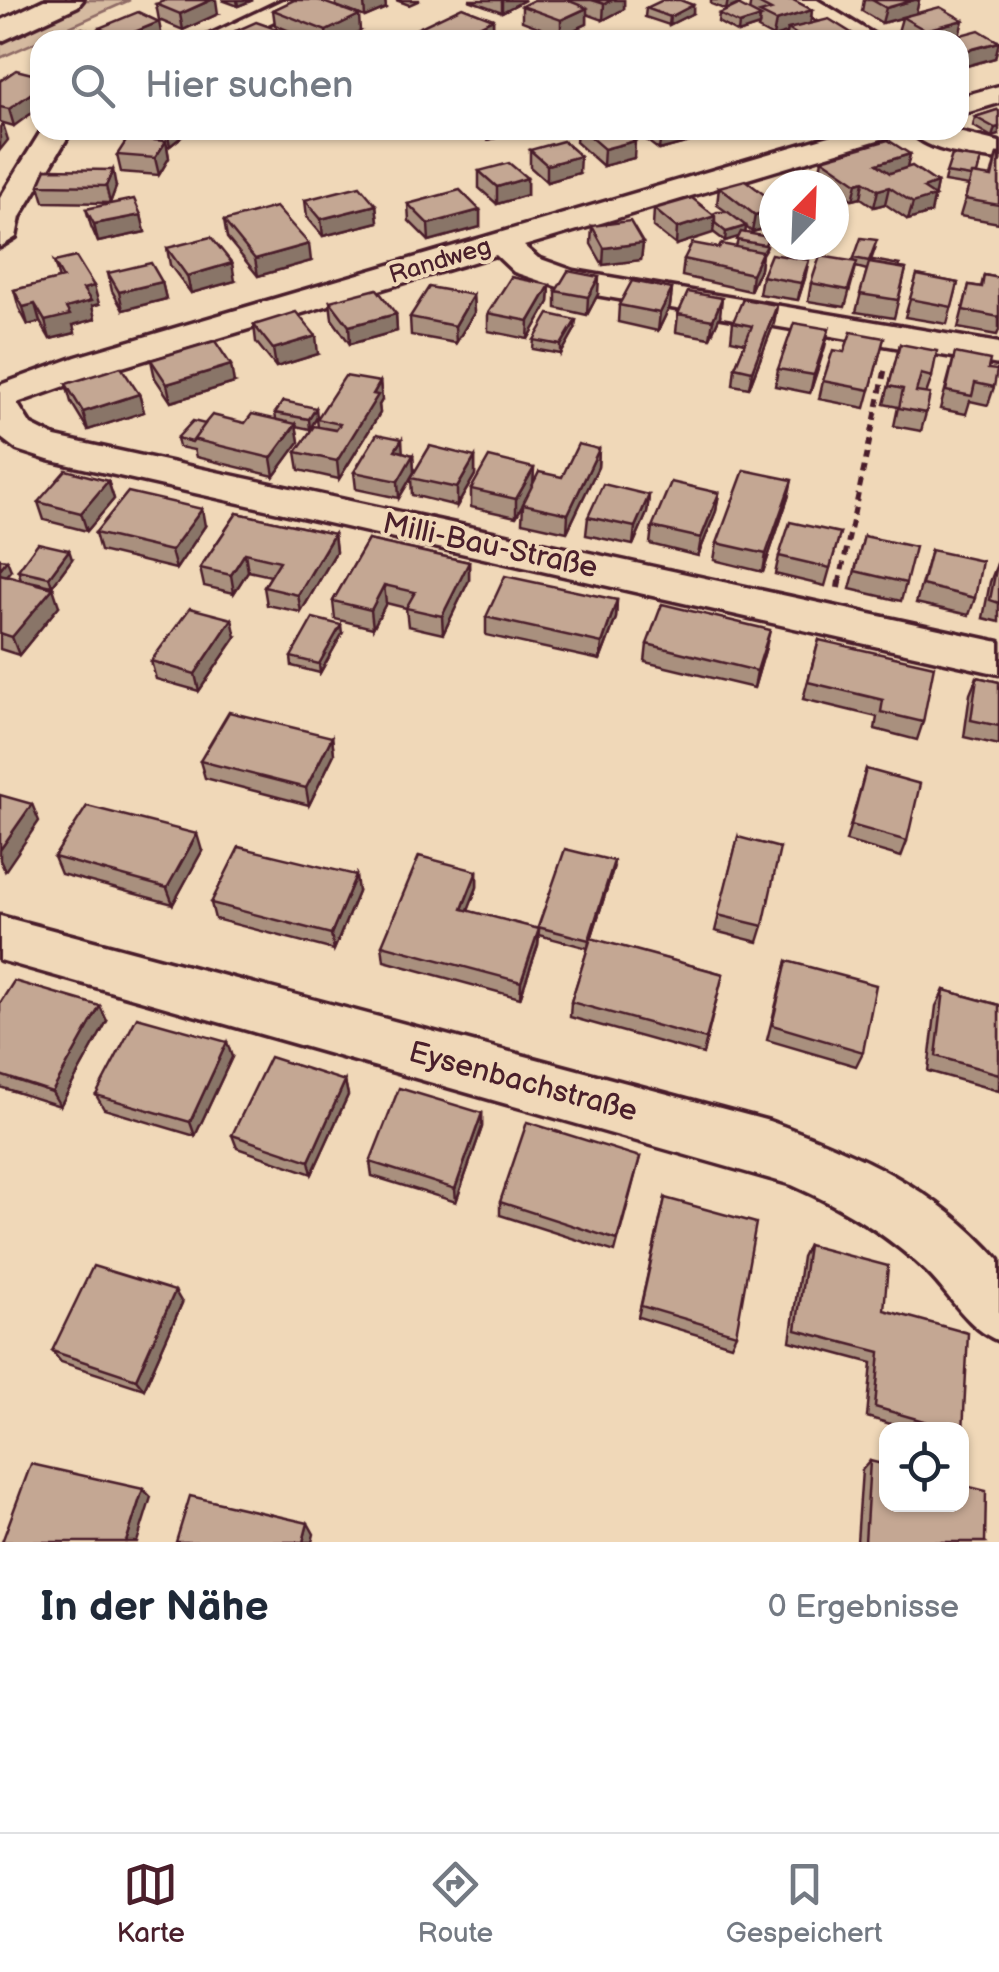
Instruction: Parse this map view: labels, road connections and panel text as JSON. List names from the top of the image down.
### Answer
{
  "streets": {
    "street": ["Randweg", "Milli-Bau-Straße", "Eysenbachstraße"]
  },
  "north": "top right",
  "page": {
    "search": "Hier suchen",
    "heading": ["In der Nähe", "0 Ergebnisse"],
    "nav": ["Karte", "Route", "Gespeichert"]
  }
}
